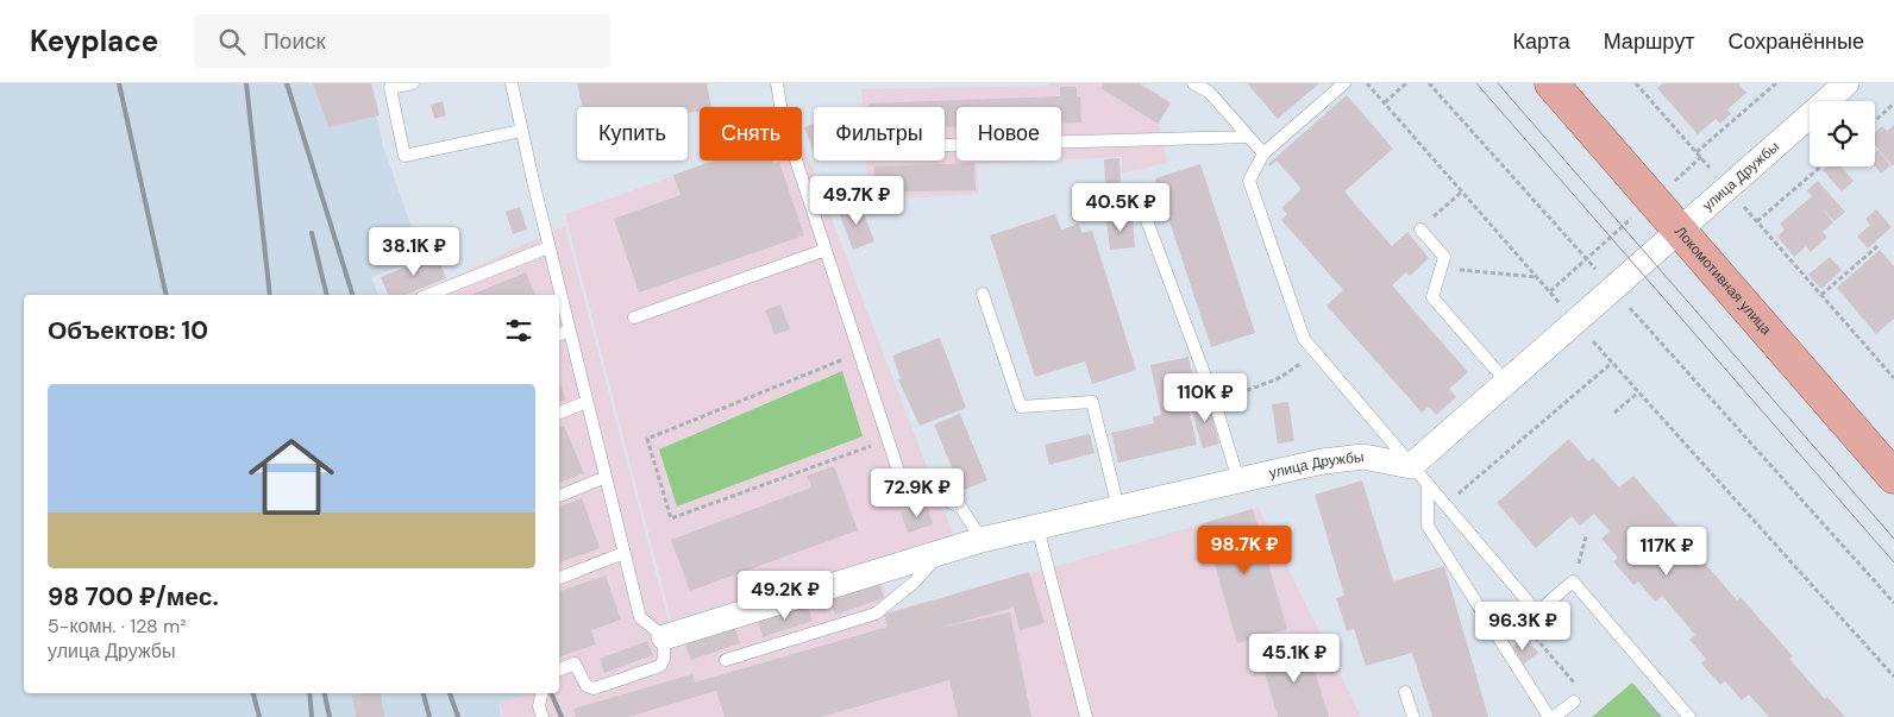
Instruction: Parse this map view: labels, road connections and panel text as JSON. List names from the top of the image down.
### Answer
{
  "streets": {
    "main road": ["Локомотивная улица"],
    "street": ["улица Дружбы"]
  },
  "crossings": [
    ["улица Дружбы", "Локомотивная улица"]
  ],
  "page": {
    "header": "Keyplace",
    "search": "Поиск",
    "nav": ["Карта", "Маршрут", "Сохранённые"],
    "chip": [
      "Купить",
      "Снять",
      "Фильтры",
      "Новое"
    ],
    "price": [
      "49.7K ₽",
      "40.5K ₽",
      "38.1K ₽",
      "110K ₽",
      "72.9K ₽",
      "98.7K ₽",
      "117K ₽",
      "49.2K ₽",
      "96.3K ₽",
      "45.1K ₽"
    ],
    "heading": "Объектов: 10",
    "list": [
      {
        "name": "98 700 ₽/мес.",
        "note": "5-комн. · 128 m² · улица Дружбы"
      }
    ]
  }
}
